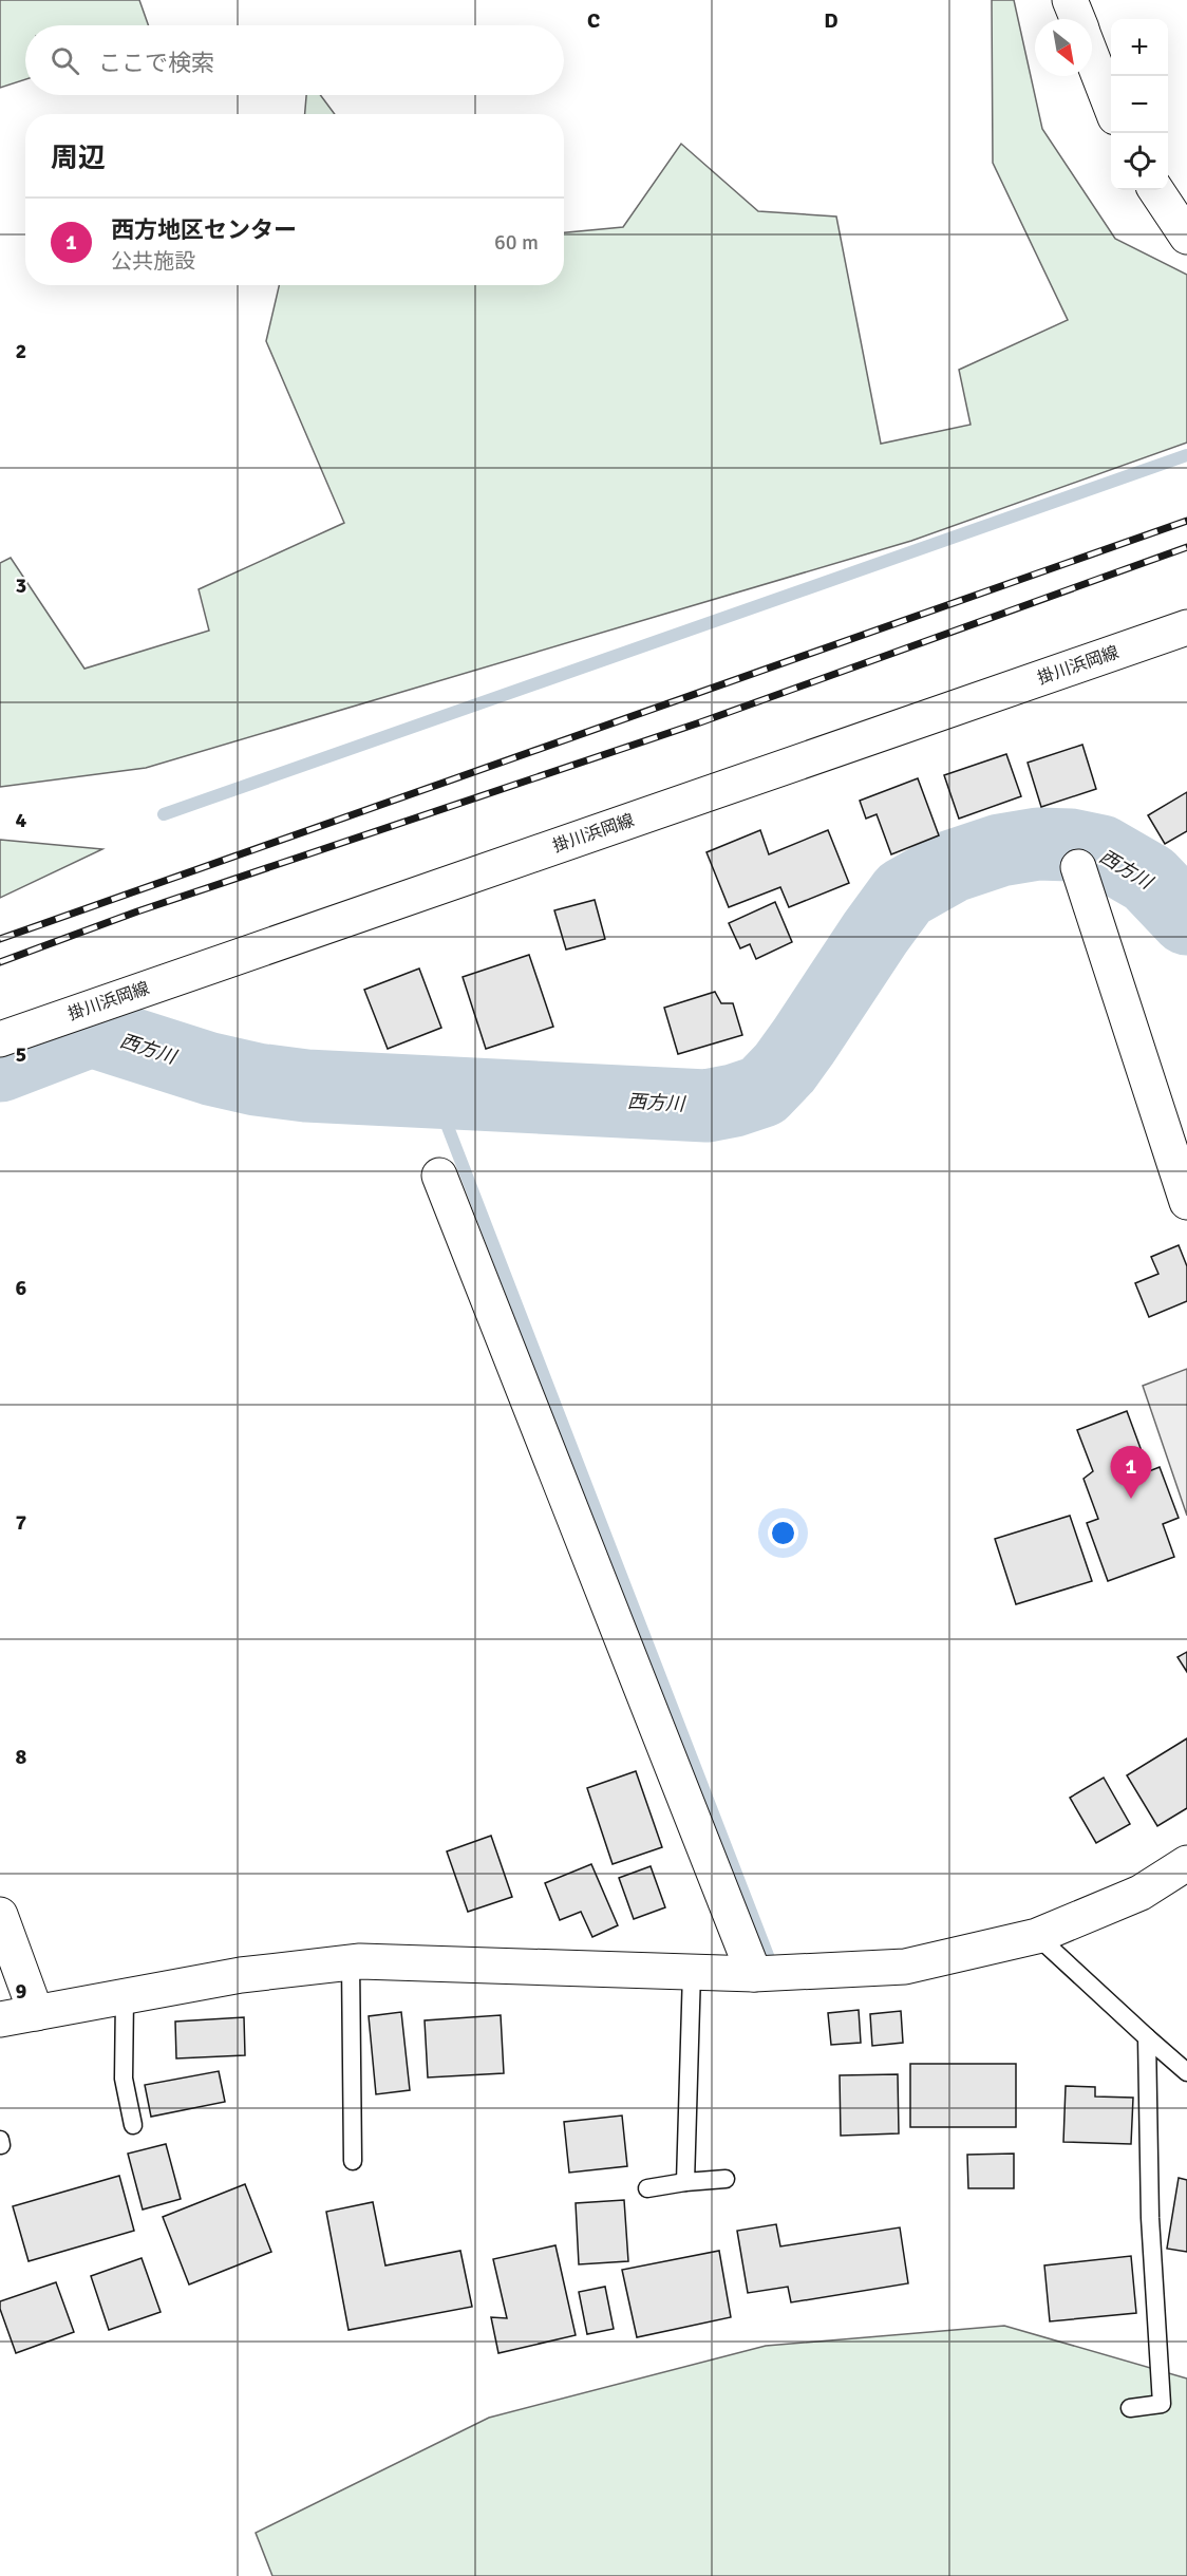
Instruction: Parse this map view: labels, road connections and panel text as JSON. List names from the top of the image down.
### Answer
{
  "streets": {
    "street": ["掛川浜岡線"]
  },
  "water": ["西方川"],
  "north": "bottom right",
  "page": {
    "map_buttons": ["+", "−"],
    "search": "ここで検索",
    "heading": "周辺",
    "list": [
      {
        "mark": "1",
        "name": "西方地区センター",
        "note": "公共施設",
        "value": "60 m"
      }
    ],
    "pins": "1"
  },
  "grid": {
    "columns": ["C", "D"],
    "rows": [
      "2",
      "3",
      "4",
      "5",
      "6",
      "7",
      "8",
      "9"
    ]
  }
}
